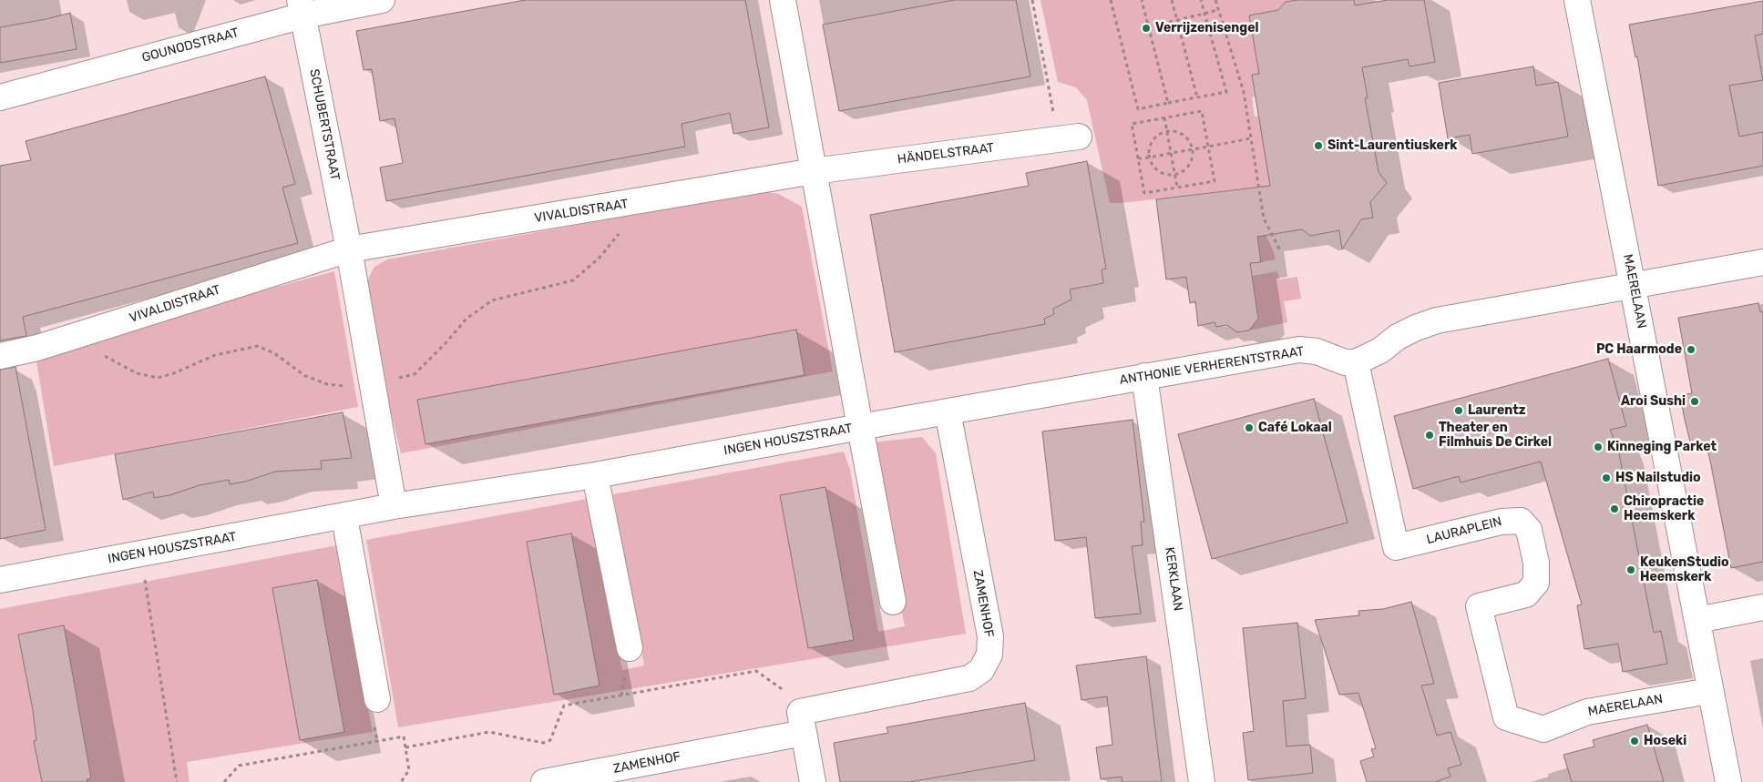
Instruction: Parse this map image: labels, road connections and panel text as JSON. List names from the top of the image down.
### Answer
{
  "streets": {
    "street": [
      "GOUNODSTRAAT",
      "SCHUBERTSTRAAT",
      "HÄNDELSTRAAT",
      "VIVALDISTRAAT",
      "MAERELAAN",
      "ANTHONIE VERHERENTSTRAAT",
      "INGEN HOUSZSTRAAT",
      "LAURAPLEIN",
      "KERKLAAN",
      "ZAMENHOF"
    ]
  },
  "crossings": [
    ["GOUNODSTRAAT", "SCHUBERTSTRAAT"],
    ["SCHUBERTSTRAAT", "VIVALDISTRAAT"],
    ["HÄNDELSTRAAT", "VIVALDISTRAAT"],
    ["MAERELAAN", "LAURAPLEIN"],
    ["ANTHONIE VERHERENTSTRAAT", "INGEN HOUSZSTRAAT"],
    ["ANTHONIE VERHERENTSTRAAT", "LAURAPLEIN"],
    ["ANTHONIE VERHERENTSTRAAT", "KERKLAAN"],
    ["ANTHONIE VERHERENTSTRAAT", "ZAMENHOF"]
  ],
  "places": [
    "Verrijzenisengel",
    "Sint-Laurentiuskerk",
    "PC Haarmode",
    "Aroi Sushi",
    "Laurentz",
    "Café Lokaal",
    "Theater en Filmhuis De Cirkel",
    "Kinneging Parket",
    "HS Nailstudio",
    "Chiropractie Heemskerk",
    "KeukenStudio Heemskerk",
    "Hoseki"
  ]
}
